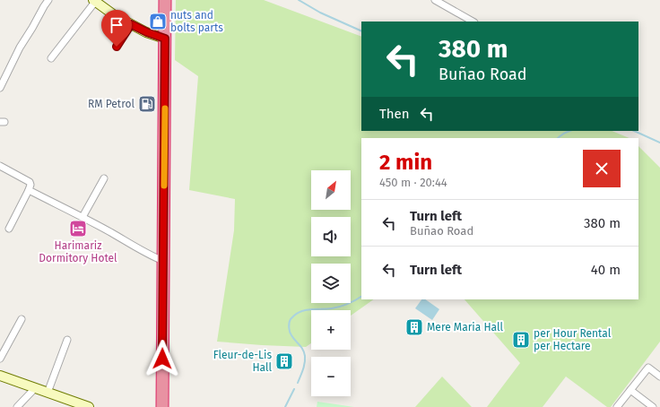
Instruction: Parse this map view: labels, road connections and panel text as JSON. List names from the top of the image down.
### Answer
{
  "places": {
    "shop": ["nuts and bolts parts"],
    "fuel station": ["RM Petrol"],
    "hotel": ["Harimariz Dormitory Hotel"],
    "building": ["Mere Maria Hall", "per Hour Rental per Hectare", "Fleur-de-Lis Hall"]
  },
  "north": "top right",
  "page": {
    "turn": ["380 m", "Buñao Road"],
    "then": "Then",
    "heading": ["2 min", "450 m · 20:44"],
    "map_buttons": ["+", "−"],
    "list": [
      {
        "name": "Turn left",
        "note": "Buñao Road",
        "value": "380 m"
      },
      {
        "name": "Turn left",
        "value": "40 m"
      }
    ]
  }
}
